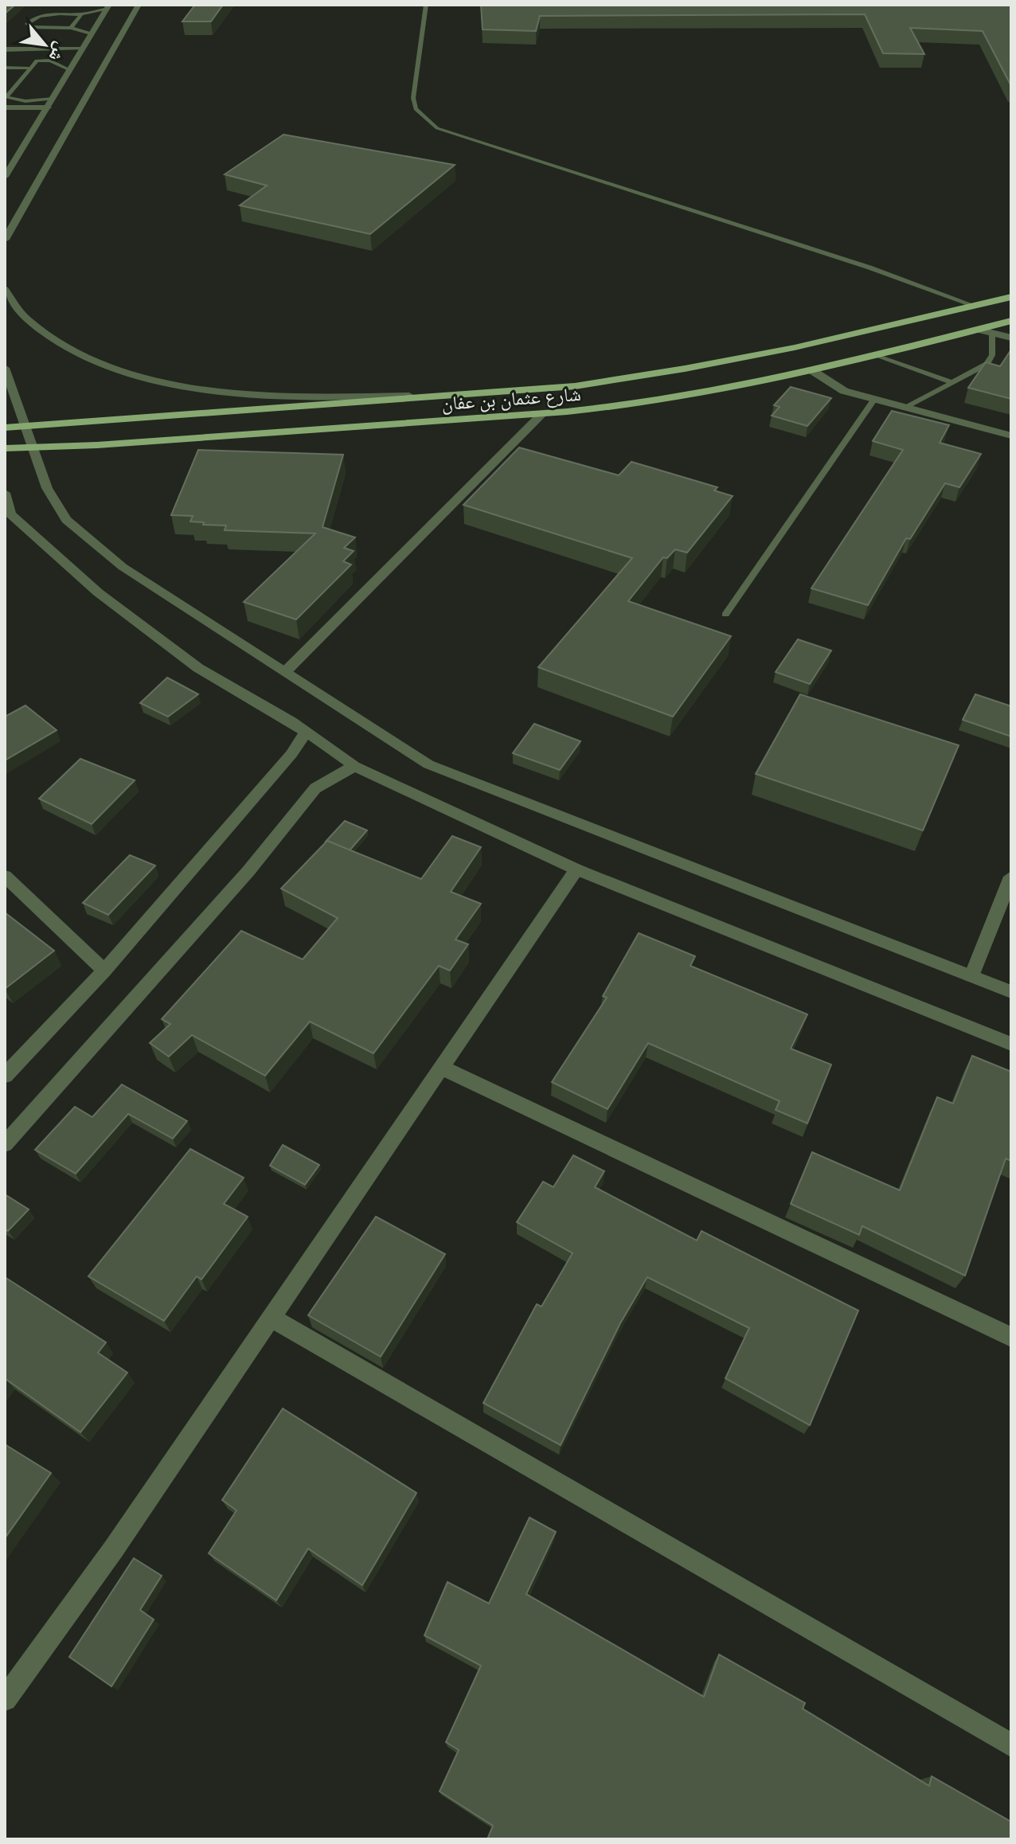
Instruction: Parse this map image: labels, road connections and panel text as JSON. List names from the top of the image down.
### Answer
{
  "streets": {
    "main road": ["شارع عثمان بن عفان"]
  },
  "north": "bottom right"
}
